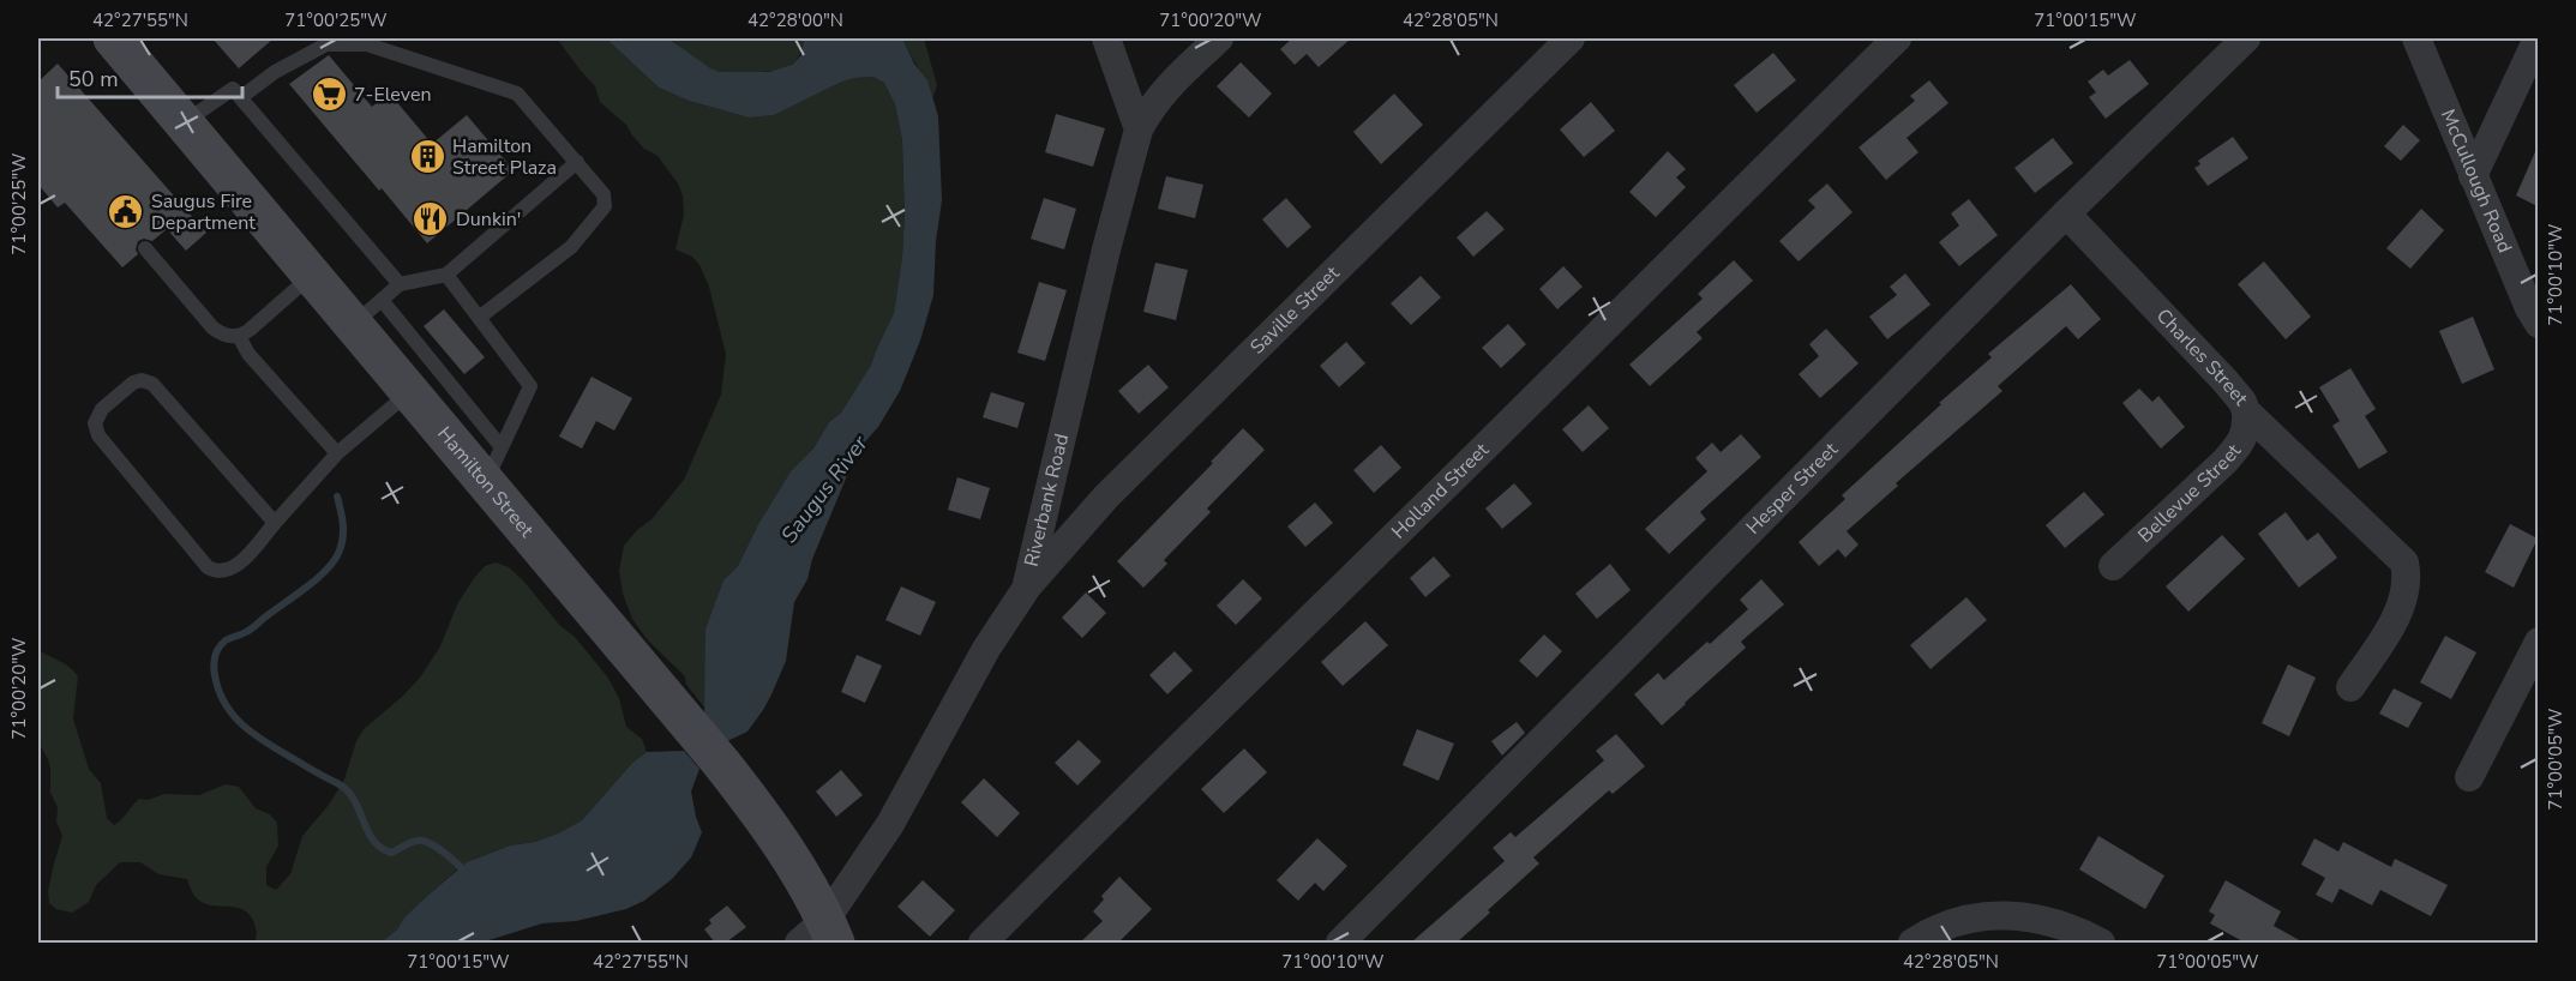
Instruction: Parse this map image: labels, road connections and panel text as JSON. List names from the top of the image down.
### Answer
{
  "streets": {
    "main road": ["Hamilton Street"],
    "street": [
      "McCullough Road",
      "Saville Street",
      "Charles Street",
      "Hesper Street",
      "Holland Street",
      "Bellevue Street",
      "Riverbank Road"
    ]
  },
  "crossings": [
    ["Saville Street", "Riverbank Road"],
    ["Charles Street", "Hesper Street"],
    ["Charles Street", "Bellevue Street"],
    ["Hamilton Street", "Riverbank Road"]
  ],
  "water": ["Saugus River"],
  "places": {
    "supermarket": ["7-Eleven"],
    "building": ["Hamilton Street Plaza"],
    "public building": ["Saugus Fire Department"],
    "restaurant": ["Dunkin'"]
  },
  "scale_bar": "50 m",
  "coordinates": [
    "42°27'55\"N",
    "71°00'25\"W",
    "42°28'00\"N",
    "71°00'20\"W",
    "42°28'05\"N",
    "71°00'15\"W",
    "71°00'10\"W",
    "71°00'05\"W"
  ]
}
